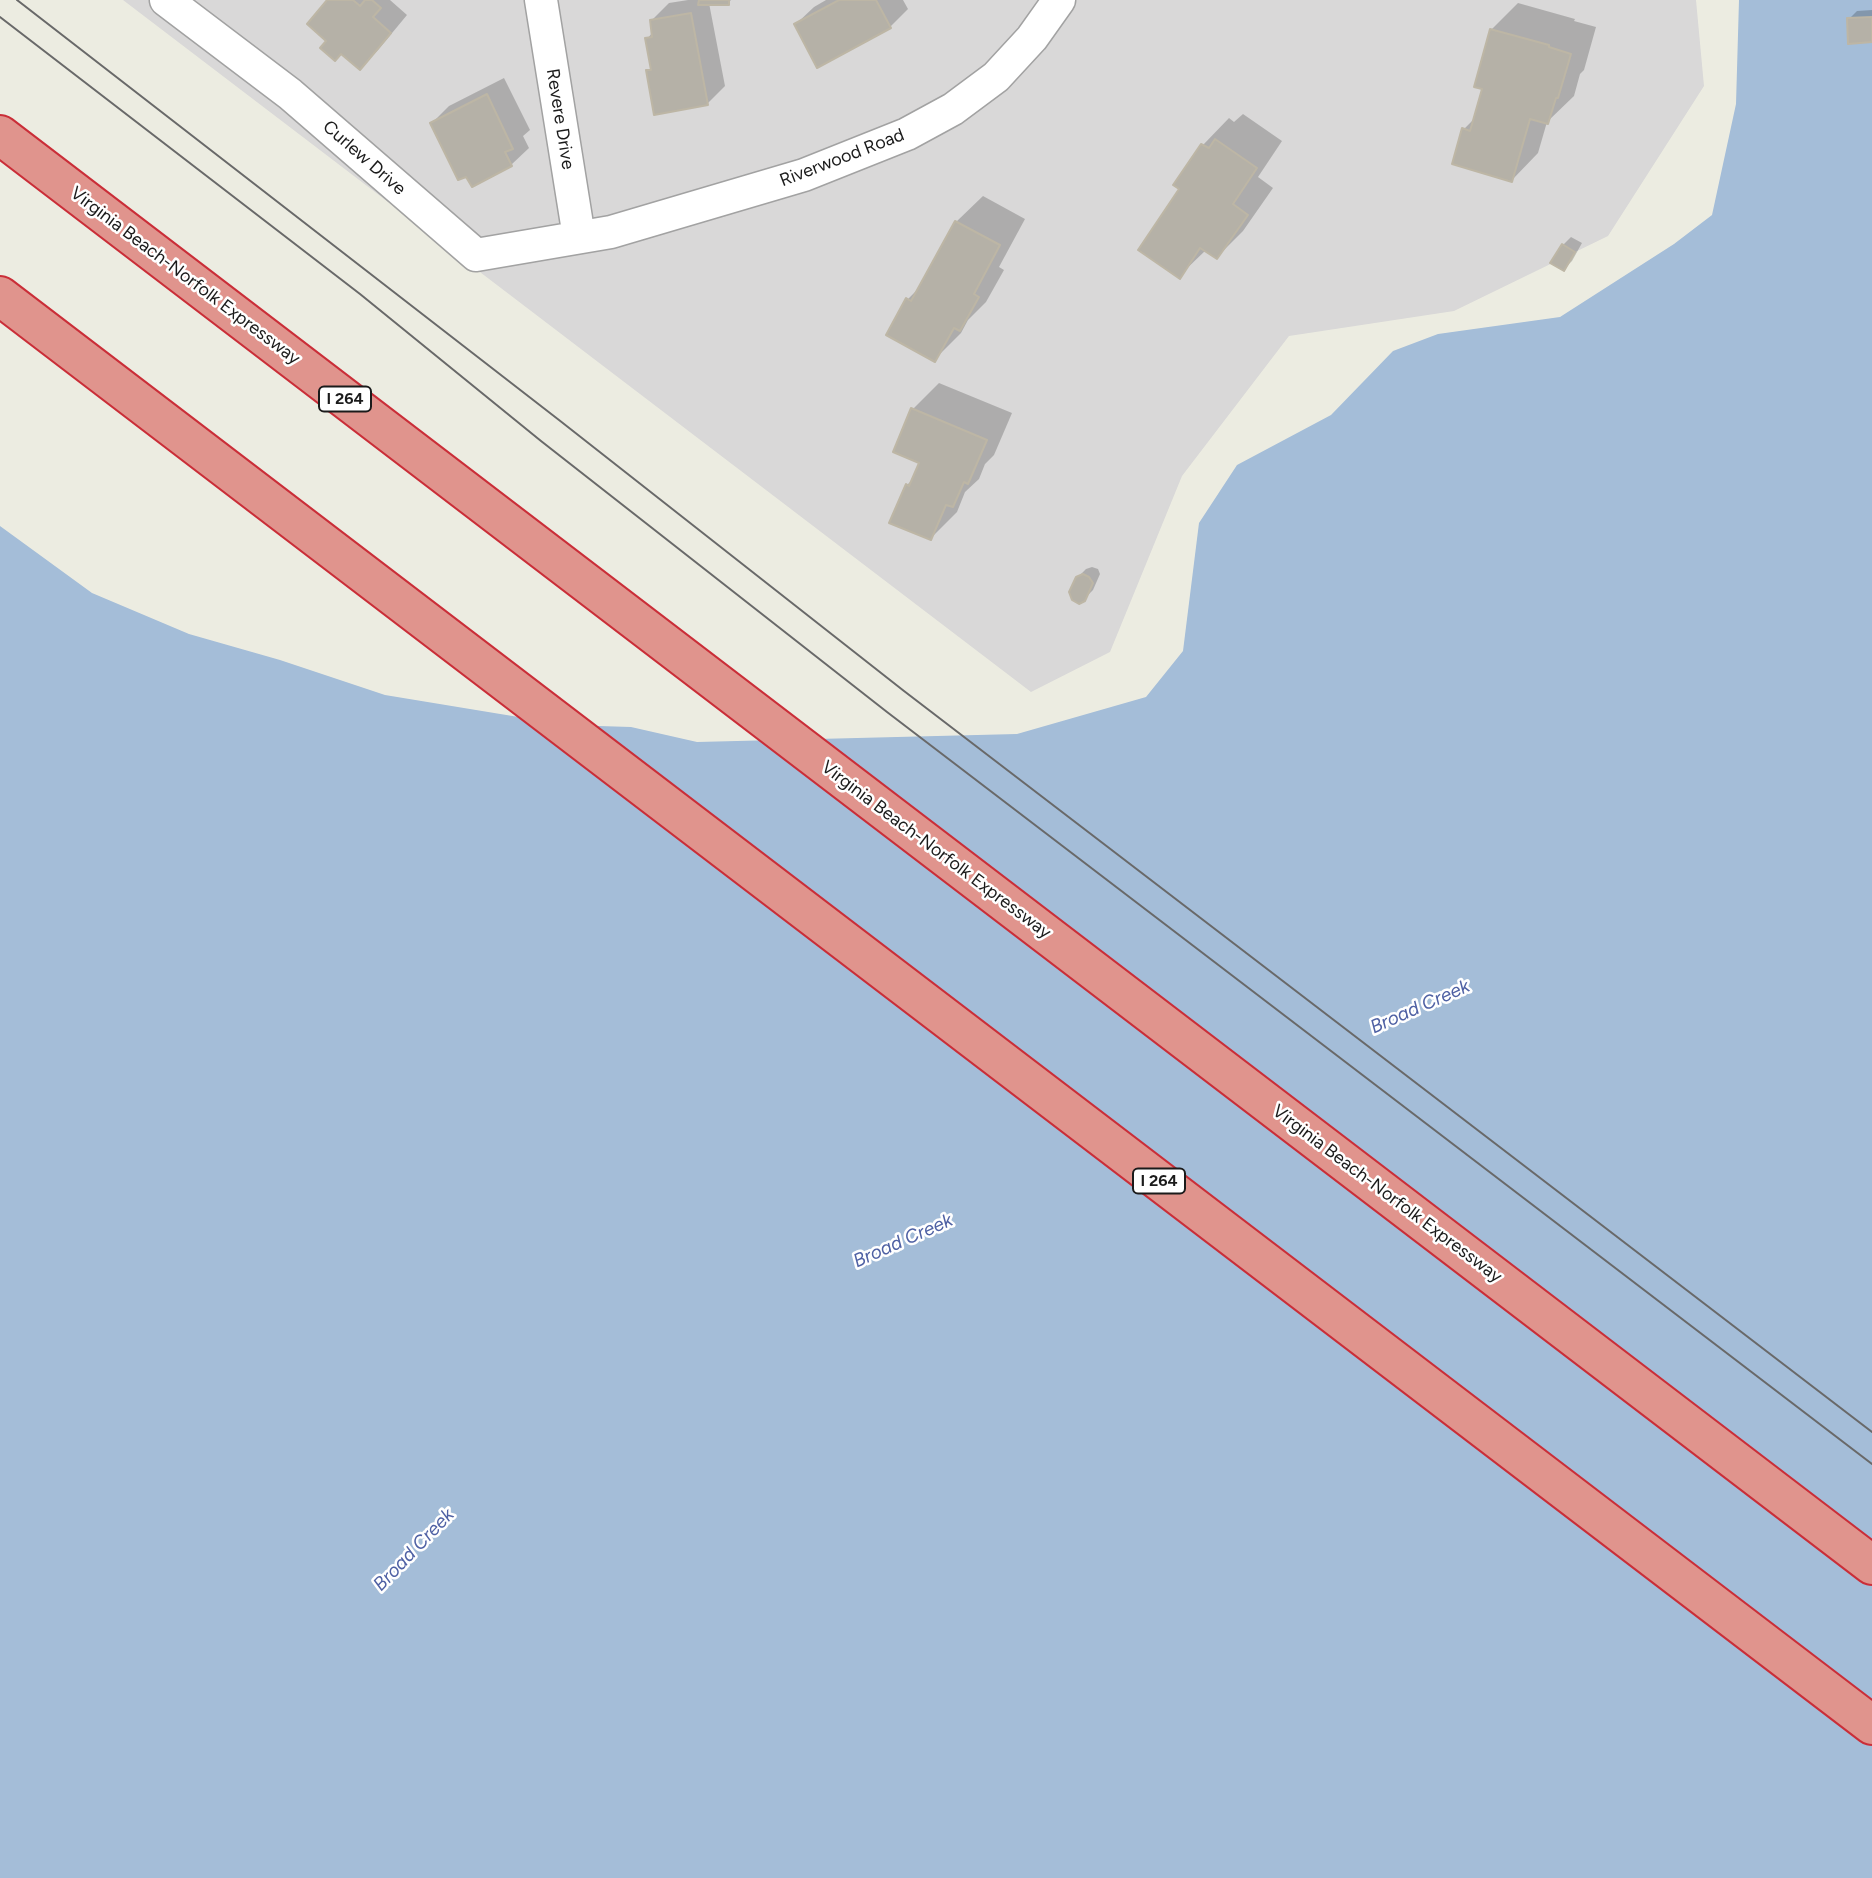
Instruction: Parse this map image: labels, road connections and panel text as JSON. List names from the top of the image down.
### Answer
{
  "streets": {
    "highway": ["Virginia Beach-Norfolk Expressway", "I 264"],
    "street": ["Revere Drive", "Curlew Drive", "Riverwood Road"]
  },
  "crossings": [
    ["Revere Drive", "Curlew Drive"],
    ["Revere Drive", "Riverwood Road"],
    ["Curlew Drive", "Riverwood Road"]
  ],
  "water": ["Broad Creek"]
}
